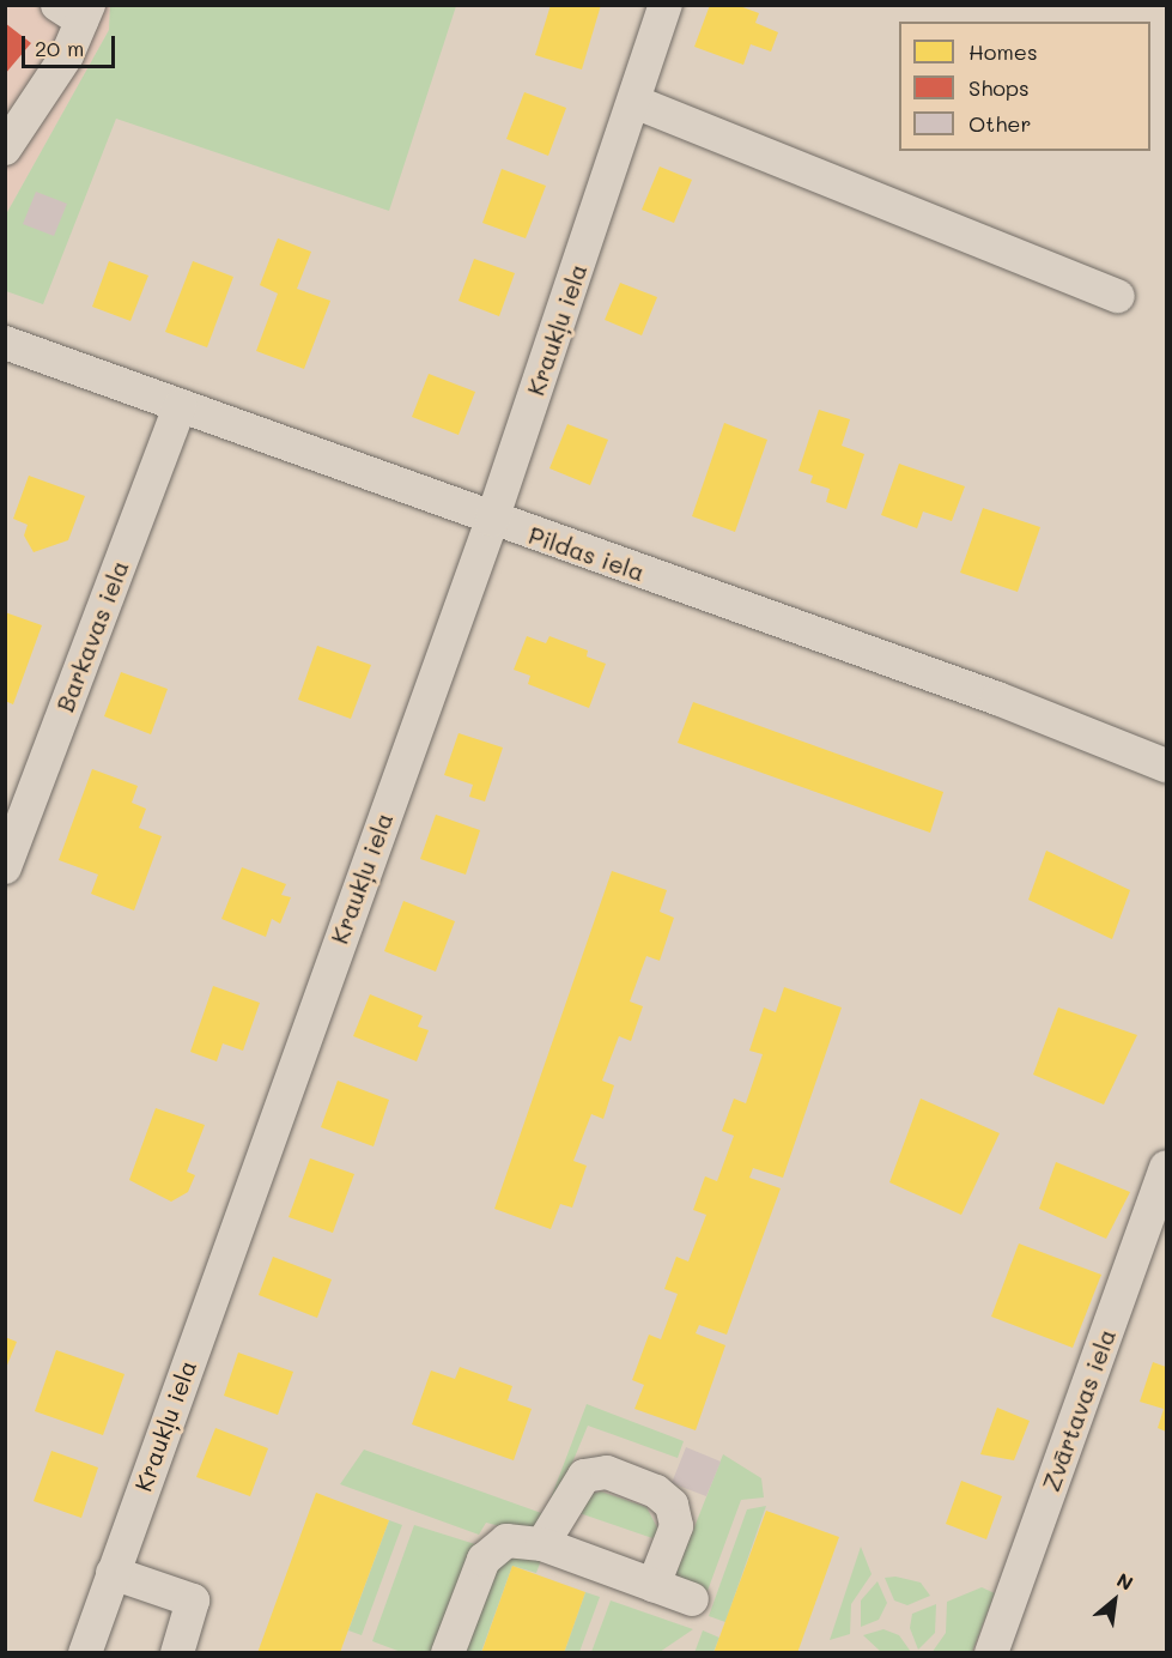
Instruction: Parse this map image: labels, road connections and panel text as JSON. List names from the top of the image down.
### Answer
{
  "streets": {
    "street": [
      "Kraukļu iela",
      "Pildas iela",
      "Barkavas iela",
      "Zvārtavas iela"
    ]
  },
  "crossings": [
    ["Kraukļu iela", "Pildas iela"],
    ["Pildas iela", "Barkavas iela"]
  ],
  "legend": ["Homes", "Shops", "Other"],
  "scale_bar": "20 m",
  "north": "top right"
}
